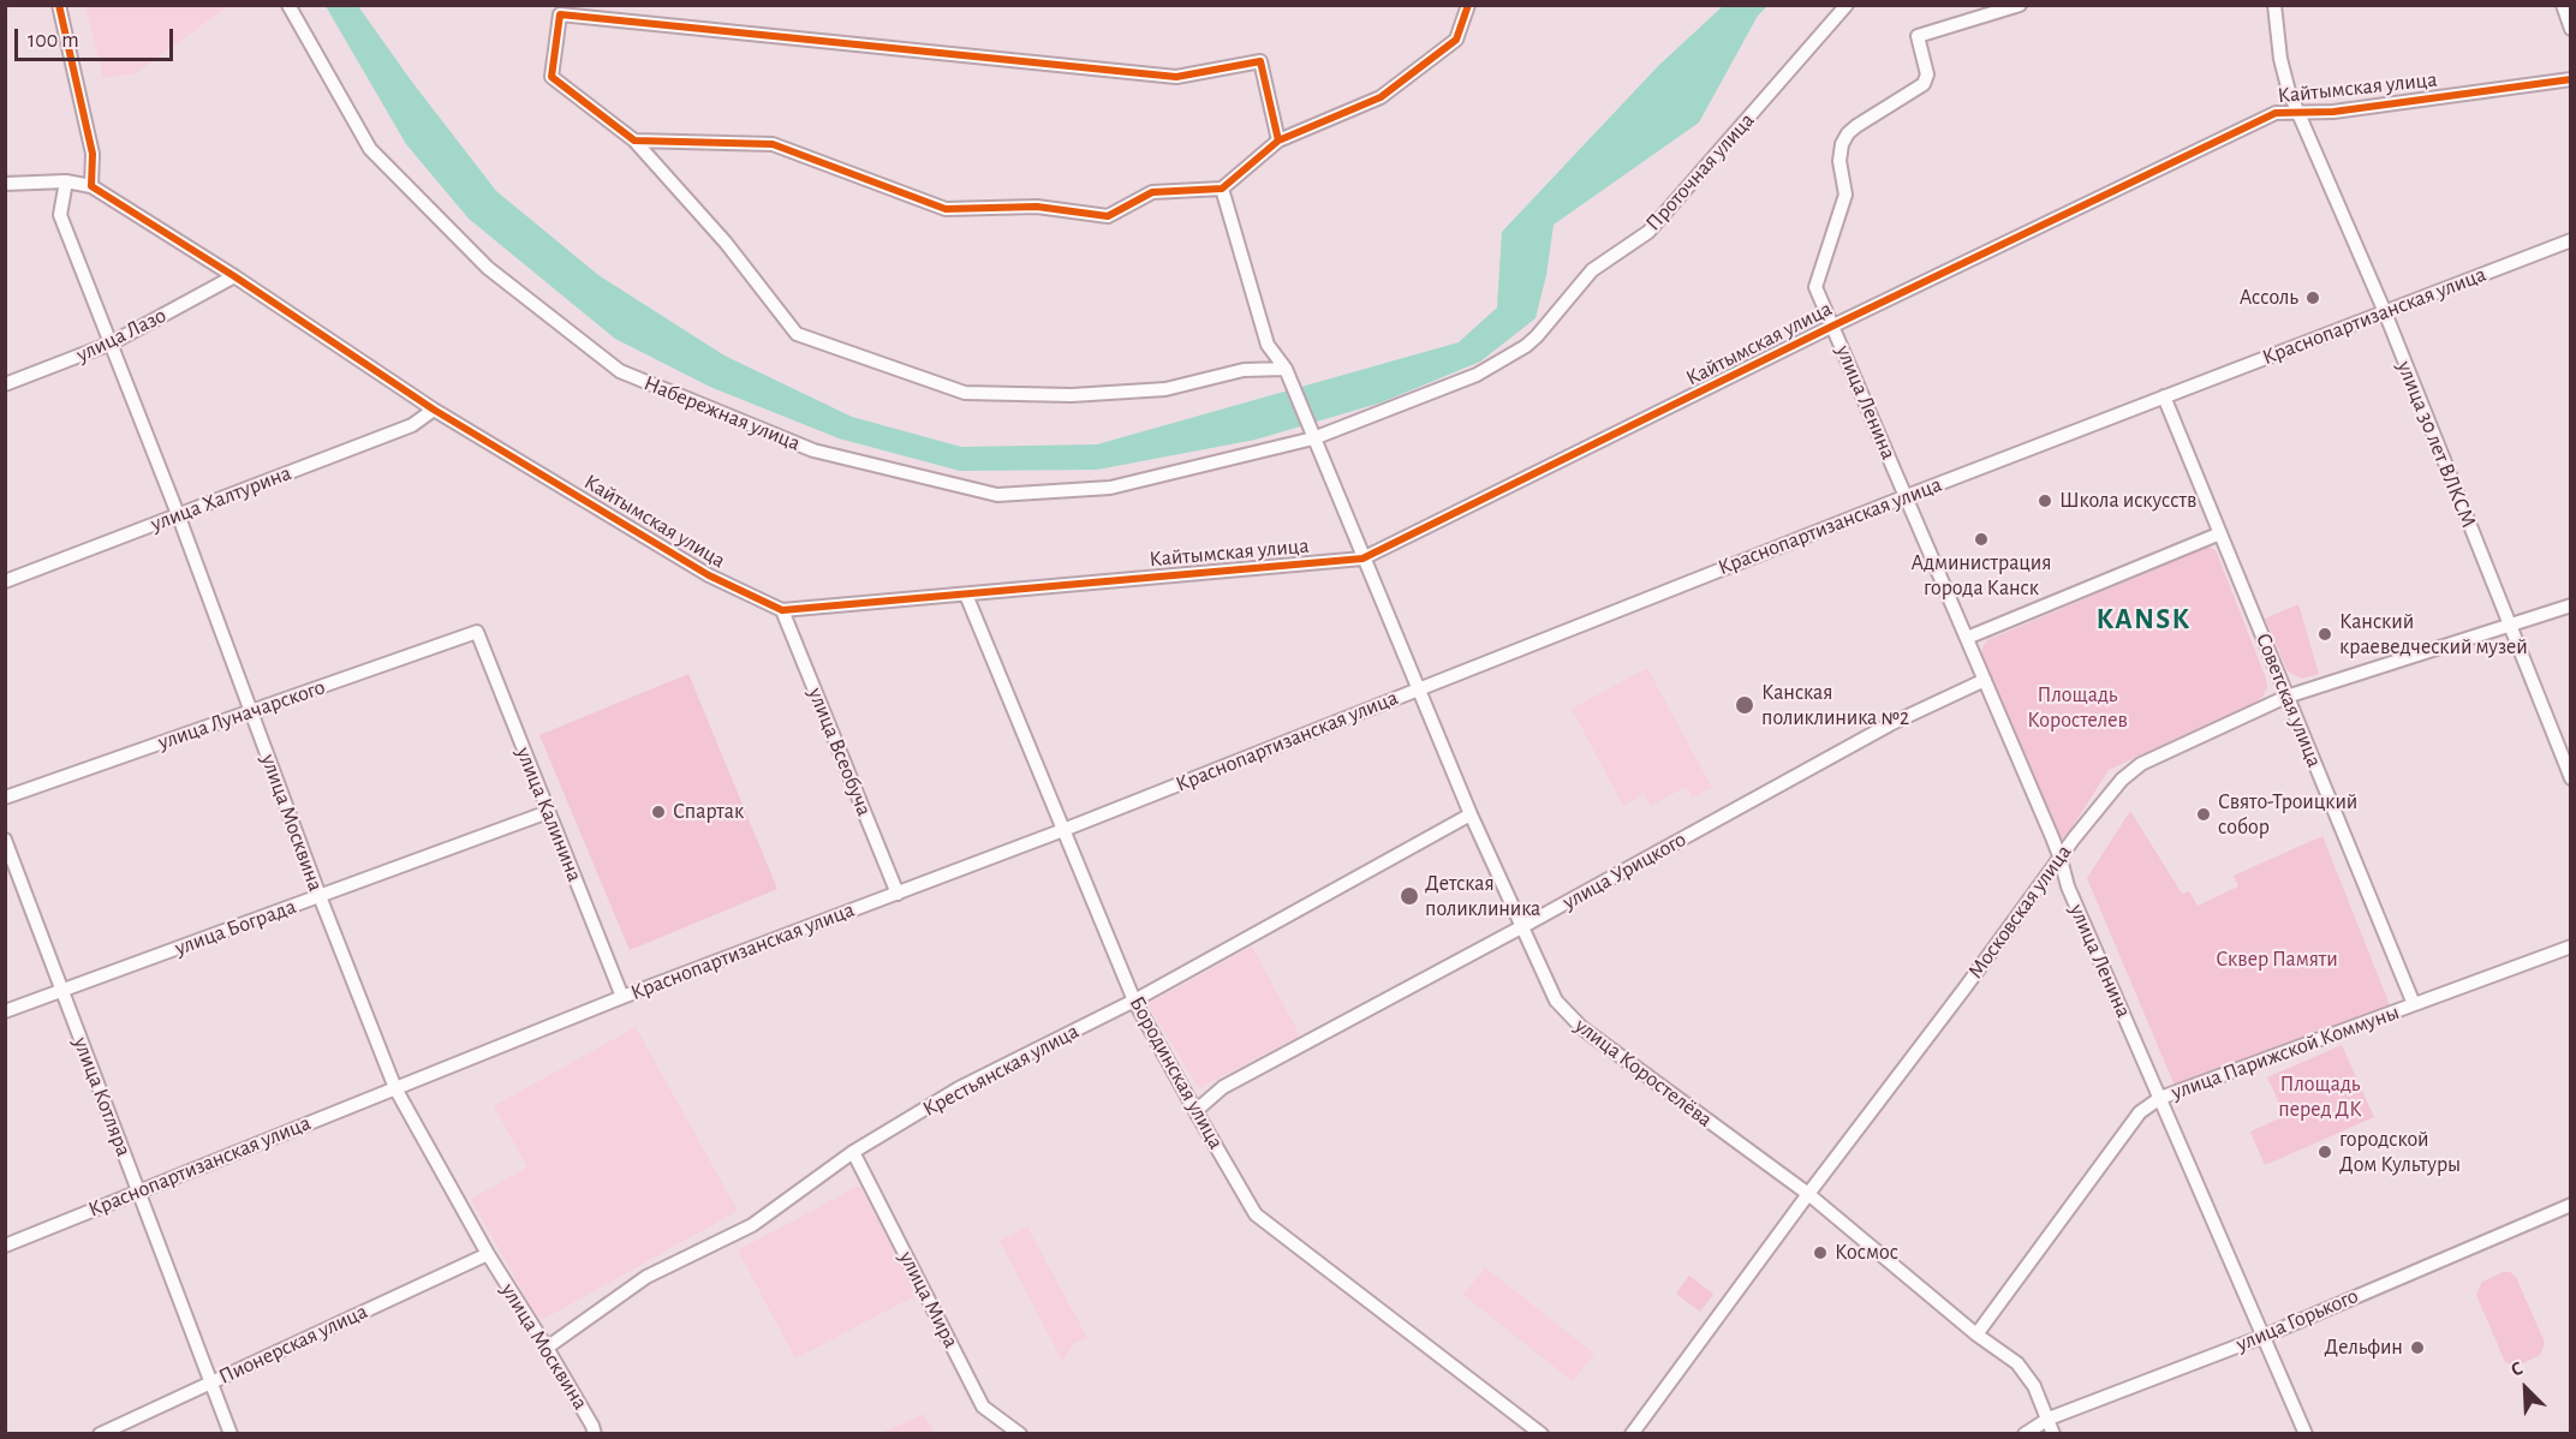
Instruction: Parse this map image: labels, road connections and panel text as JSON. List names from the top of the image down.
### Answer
{
  "streets": {
    "street": [
      "Кайтымская улица",
      "Проточная улица",
      "Краснопартизанская улица",
      "улица Лазо",
      "улица Ленина",
      "Набережная улица",
      "улица 30 лет ВЛКСМ",
      "улица Халтурина",
      "Советская улица",
      "улица Луначарского",
      "улица Всеобуча",
      "улица Калинина",
      "улица Москвина",
      "улица Урицкого",
      "Московская улица",
      "улица Бограда",
      "улица Парижской Коммуны",
      "Крестьянская улица",
      "Бородинская улица",
      "улица Коростелёва",
      "улица Котляра",
      "улица Мира",
      "улица Горького",
      "Пионерская улица"
    ]
  },
  "crossings": [
    ["Кайтымская улица", "улица Лазо"],
    ["Кайтымская улица", "улица Ленина"],
    ["Кайтымская улица", "улица 30 лет ВЛКСМ"],
    ["Кайтымская улица", "улица Халтурина"],
    ["Кайтымская улица", "улица Всеобуча"],
    ["Кайтымская улица", "Бородинская улица"],
    ["Кайтымская улица", "улица Коростелёва"],
    ["Проточная улица", "Набережная улица"],
    ["Проточная улица", "улица Коростелёва"],
    ["Краснопартизанская улица", "улица Ленина"],
    ["Краснопартизанская улица", "улица 30 лет ВЛКСМ"],
    ["Краснопартизанская улица", "Советская улица"],
    ["Краснопартизанская улица", "улица Всеобуча"],
    ["Краснопартизанская улица", "улица Калинина"],
    ["Краснопартизанская улица", "улица Москвина"],
    ["Краснопартизанская улица", "Бородинская улица"],
    ["Краснопартизанская улица", "улица Коростелёва"],
    ["Краснопартизанская улица", "улица Котляра"],
    ["улица Лазо", "улица Москвина"],
    ["улица Ленина", "улица Урицкого"],
    ["улица Ленина", "Московская улица"],
    ["улица Ленина", "улица Парижской Коммуны"],
    ["улица Ленина", "улица Горького"],
    ["Набережная улица", "улица Коростелёва"],
    ["улица 30 лет ВЛКСМ", "Московская улица"],
    ["улица Халтурина", "улица Москвина"],
    ["Советская улица", "Московская улица"],
    ["Советская улица", "улица Парижской Коммуны"],
    ["улица Луначарского", "улица Калинина"],
    ["улица Луначарского", "улица Москвина"],
    ["улица Калинина", "улица Бограда"],
    ["улица Москвина", "улица Бограда"],
    ["улица Москвина", "Крестьянская улица"],
    ["улица Москвина", "Пионерская улица"],
    ["улица Урицкого", "Бородинская улица"],
    ["улица Урицкого", "улица Коростелёва"],
    ["Московская улица", "улица Коростелёва"],
    ["улица Бограда", "улица Котляра"],
    ["улица Парижской Коммуны", "улица Коростелёва"],
    ["Крестьянская улица", "Бородинская улица"],
    ["Крестьянская улица", "улица Коростелёва"],
    ["Крестьянская улица", "улица Мира"],
    ["улица Коростелёва", "улица Горького"],
    ["улица Котляра", "Пионерская улица"]
  ],
  "districts": ["KANSK"],
  "parks": ["Площадь Коростелев", "Сквер Памяти", "Площадь перед ДК"],
  "places": [
    "Ассоль",
    "Школа искусств",
    "Администрация города Канск",
    "Канский краеведческий музей",
    "Канская поликлиника №2",
    "Спартак",
    "Свято-Троицкий собор",
    "Детская поликлиника",
    "городской Дом Культуры",
    "Космос",
    "Дельфин"
  ],
  "scale_bar": "100 m",
  "north": "top left"
}
